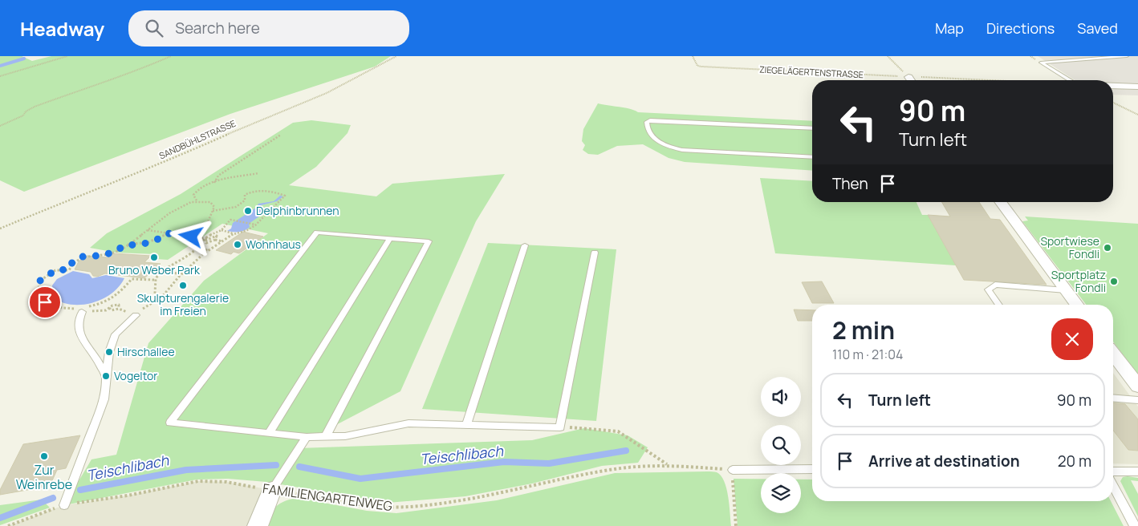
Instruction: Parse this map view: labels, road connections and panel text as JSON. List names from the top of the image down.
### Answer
{
  "streets": {
    "path": ["ZIEGELÄGERTENSTRASSE", "SANDBÜHLSTRASSE", "FAMILIENGARTENWEG"]
  },
  "water": ["Teischlibach"],
  "places": [
    "Delphinbrunnen",
    "Wohnhaus",
    "Sportwiese Fondli",
    "Bruno Weber Park",
    "Sportplatz Fondli",
    "Skulpturengalerie im Freien",
    "Hirschallee",
    "Vogeltor",
    "Zur Weinrebe"
  ],
  "page": {
    "header": "Headway",
    "search": "Search here",
    "nav": ["Map", "Directions", "Saved"],
    "turn": ["90 m", "Turn left"],
    "then": "Then",
    "heading": ["2 min", "110 m · 21:04"],
    "list": [
      {
        "name": "Turn left",
        "value": "90 m"
      },
      {
        "name": "Arrive at destination",
        "value": "20 m"
      }
    ]
  }
}
